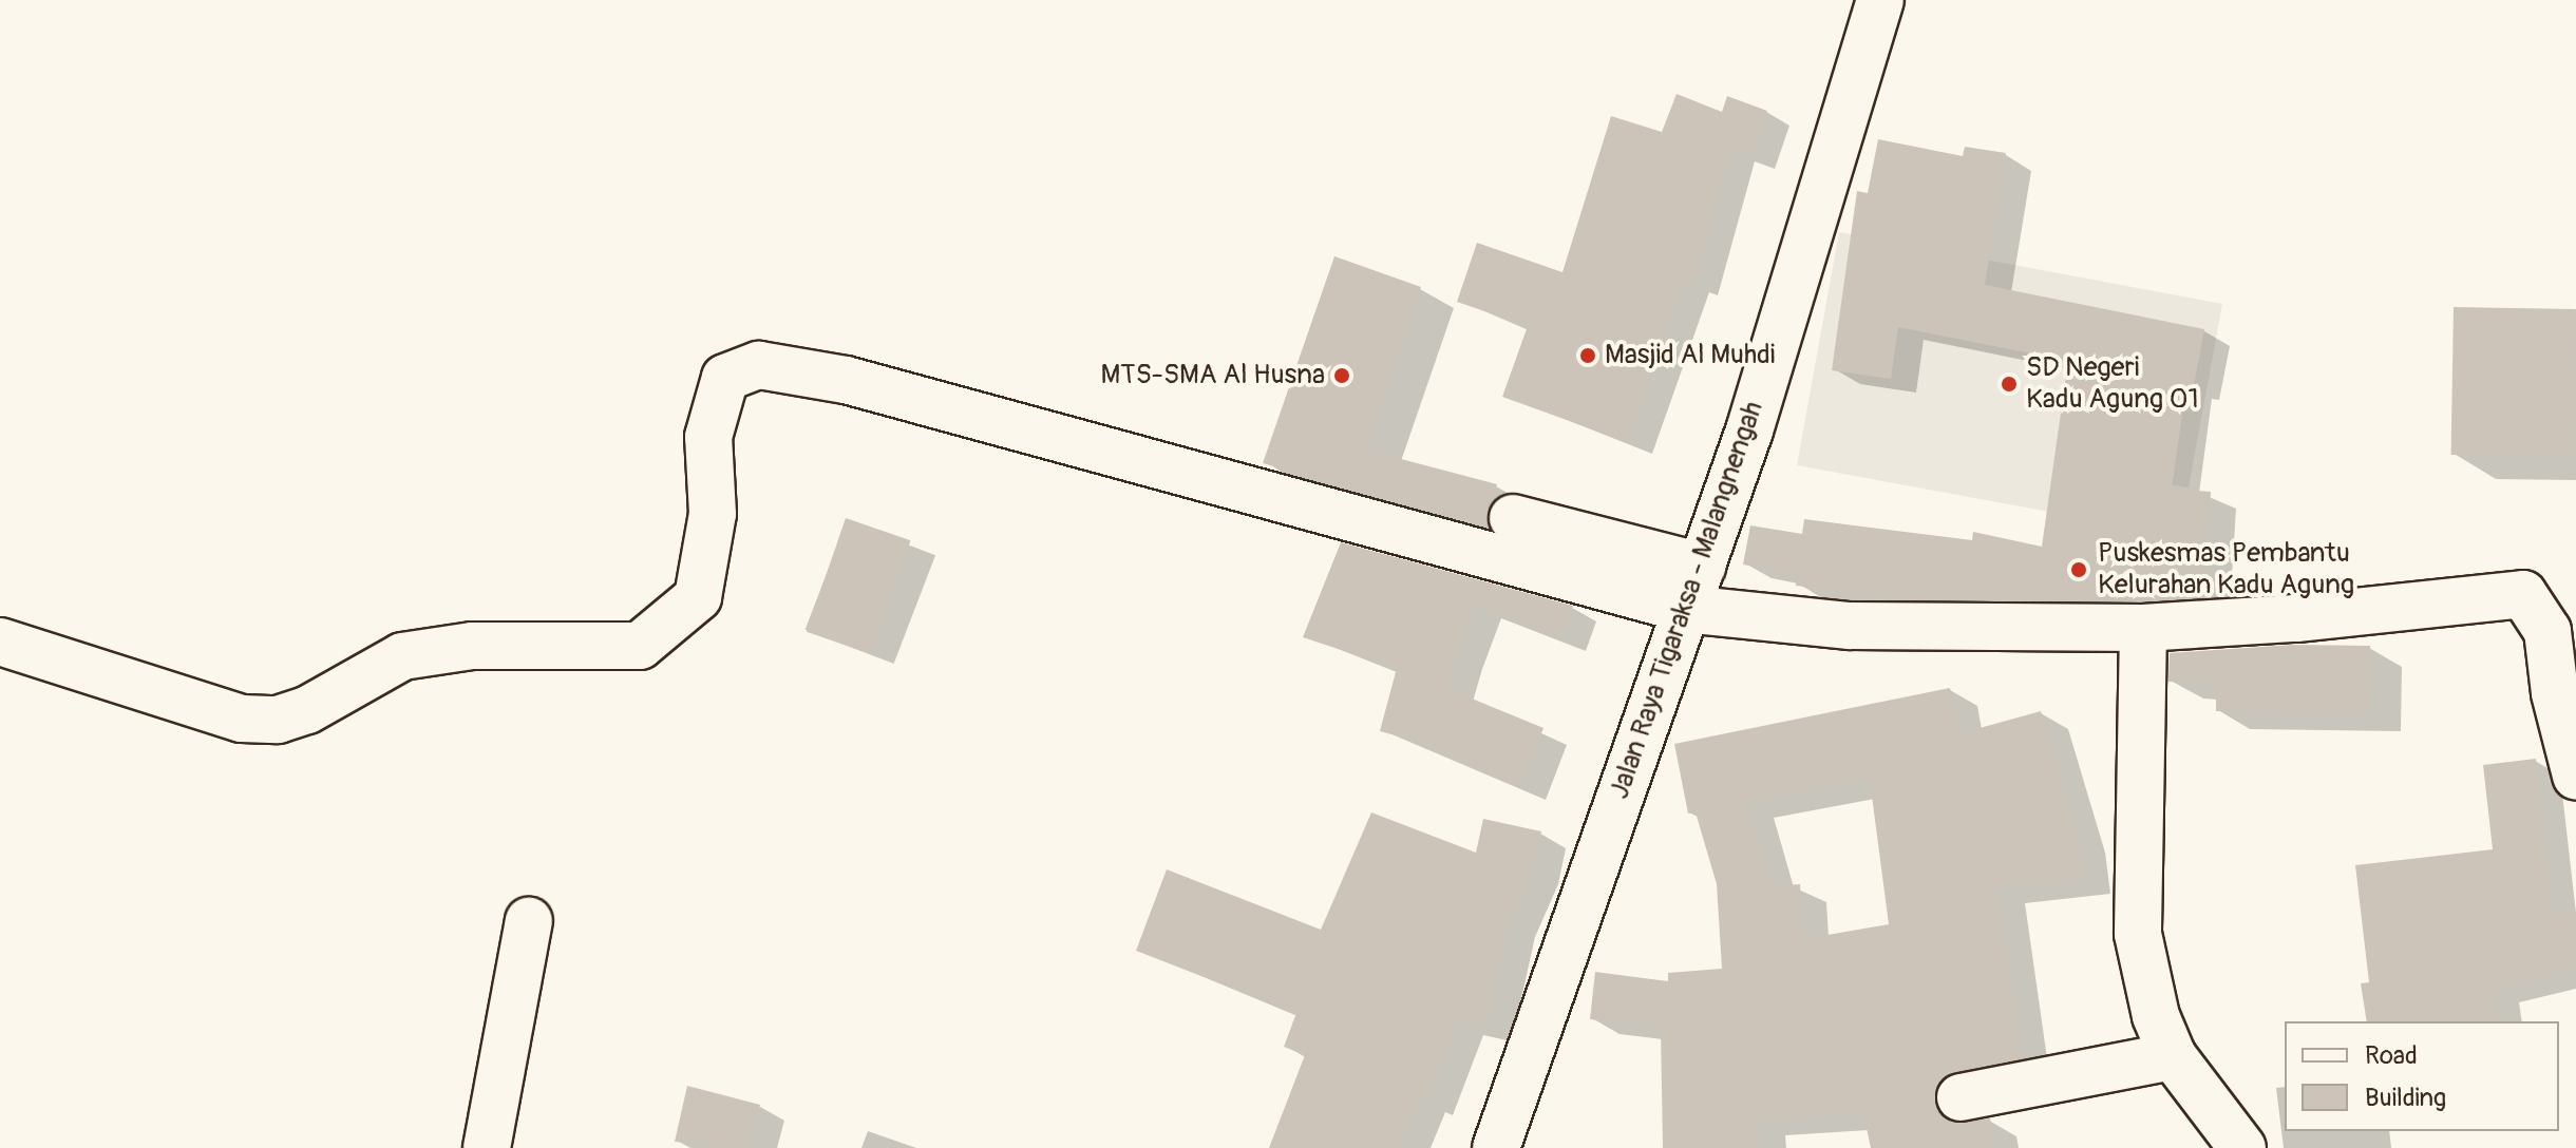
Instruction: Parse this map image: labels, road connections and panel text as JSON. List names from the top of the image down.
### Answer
{
  "streets": {
    "street": ["Jalan Raya Tigaraksa - Malangnengah"]
  },
  "places": [
    "Masjid Al Muhdi",
    "MTS-SMA Al Husna",
    "SD Negeri Kadu Agung 01",
    "Puskesmas Pembantu Kelurahan Kadu Agung"
  ],
  "legend": ["Road", "Building"]
}
